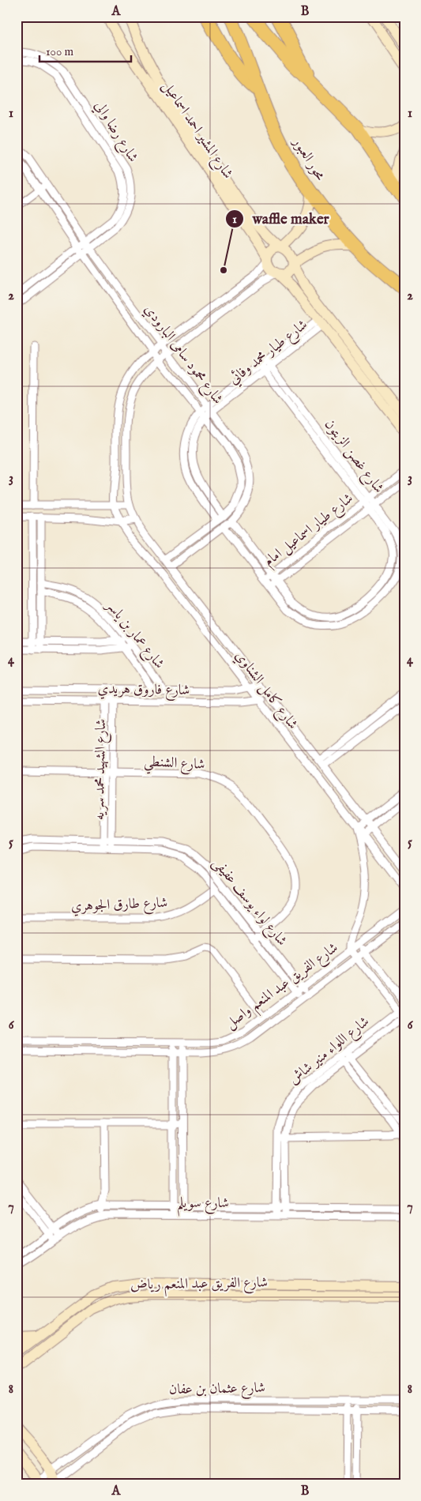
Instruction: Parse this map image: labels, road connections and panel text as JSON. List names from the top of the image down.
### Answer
{
  "streets": {
    "highway": ["محور العبور"],
    "street": [
      "شارع المشير احمد اسماعيل",
      "شارع رضا والي",
      "شارع طيار محمد وفائي",
      "شارع محمود سامى البارودي",
      "شارع غصن الزيتون",
      "شارع طيار اسماعيل امام",
      "شارع عمار بن ياسر",
      "شارع فاروق هريدي",
      "شارع كامل الشناوي",
      "شارع الشنطي",
      "شارع الشهيد محمد سريه",
      "شارع لواء يوسف عفيفى",
      "شارع طارق الجوهري",
      "شارع الفريق عبد المنعم واصل",
      "شارع اللواء منير شاش",
      "شارع سويلم",
      "شارع الفريق عبد المنعم رياض",
      "شارع عثمان بن عفان"
    ]
  },
  "crossings": [
    ["شارع المشير احمد اسماعيل", "شارع كامل الشناوي"],
    ["شارع رضا والي", "شارع محمود سامى البارودي"],
    ["شارع طيار محمد وفائي", "شارع محمود سامى البارودي"],
    ["شارع طيار محمد وفائي", "شارع غصن الزيتون"],
    ["شارع محمود سامى البارودي", "شارع غصن الزيتون"],
    ["شارع محمود سامى البارودي", "شارع كامل الشناوي"],
    ["شارع غصن الزيتون", "شارع طيار اسماعيل امام"],
    ["شارع عمار بن ياسر", "شارع فاروق هريدي"],
    ["شارع فاروق هريدي", "شارع كامل الشناوي"],
    ["شارع فاروق هريدي", "شارع الشهيد محمد سريه"],
    ["شارع الشنطي", "شارع الشهيد محمد سريه"],
    ["شارع الشنطي", "شارع لواء يوسف عفيفى"],
    ["شارع الشهيد محمد سريه", "شارع لواء يوسف عفيفى"],
    ["شارع لواء يوسف عفيفى", "شارع طارق الجوهري"],
    ["شارع لواء يوسف عفيفى", "شارع الفريق عبد المنعم واصل"],
    ["شارع اللواء منير شاش", "شارع سويلم"]
  ],
  "places": ["waffle maker"],
  "scale_bar": "100 m",
  "grid": {
    "columns": ["A", "B"],
    "rows": [
      "1",
      "2",
      "3",
      "4",
      "5",
      "6",
      "7",
      "8"
    ]
  }
}
